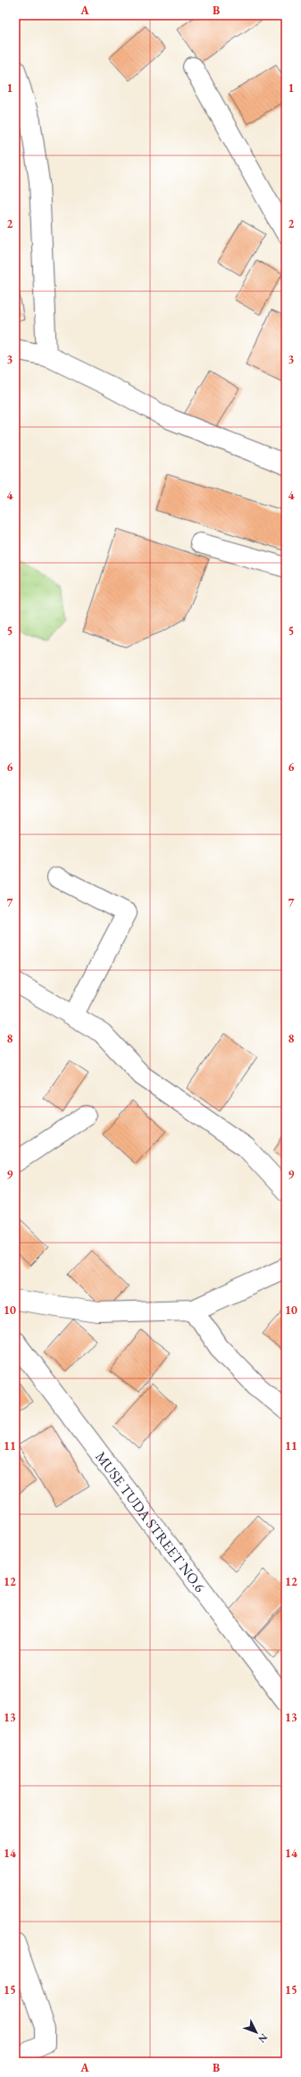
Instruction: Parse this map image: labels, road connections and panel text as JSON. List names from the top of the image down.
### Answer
{
  "streets": {
    "street": ["MUSE TUDA STREET NO.6"]
  },
  "north": "bottom right",
  "grid": {
    "columns": ["A", "B"],
    "rows": [
      "1",
      "2",
      "3",
      "4",
      "5",
      "6",
      "7",
      "8",
      "9",
      "10",
      "11",
      "12",
      "13",
      "14",
      "15"
    ]
  }
}
